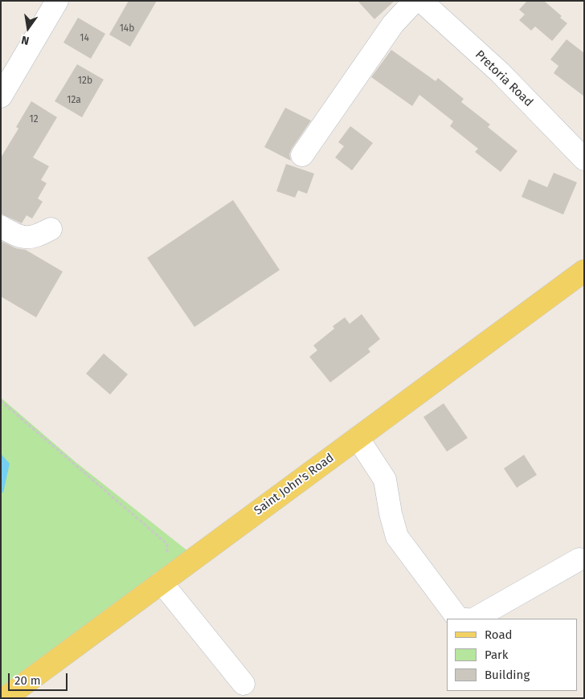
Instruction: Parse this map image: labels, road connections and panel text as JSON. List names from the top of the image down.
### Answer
{
  "streets": {
    "main road": ["Saint John's Road"],
    "street": ["Pretoria Road"]
  },
  "house_numbers": [
    "14b",
    "14",
    "12b",
    "12a",
    "12"
  ],
  "legend": ["Road", "Park", "Building"],
  "scale_bar": "20 m",
  "north": "bottom"
}
